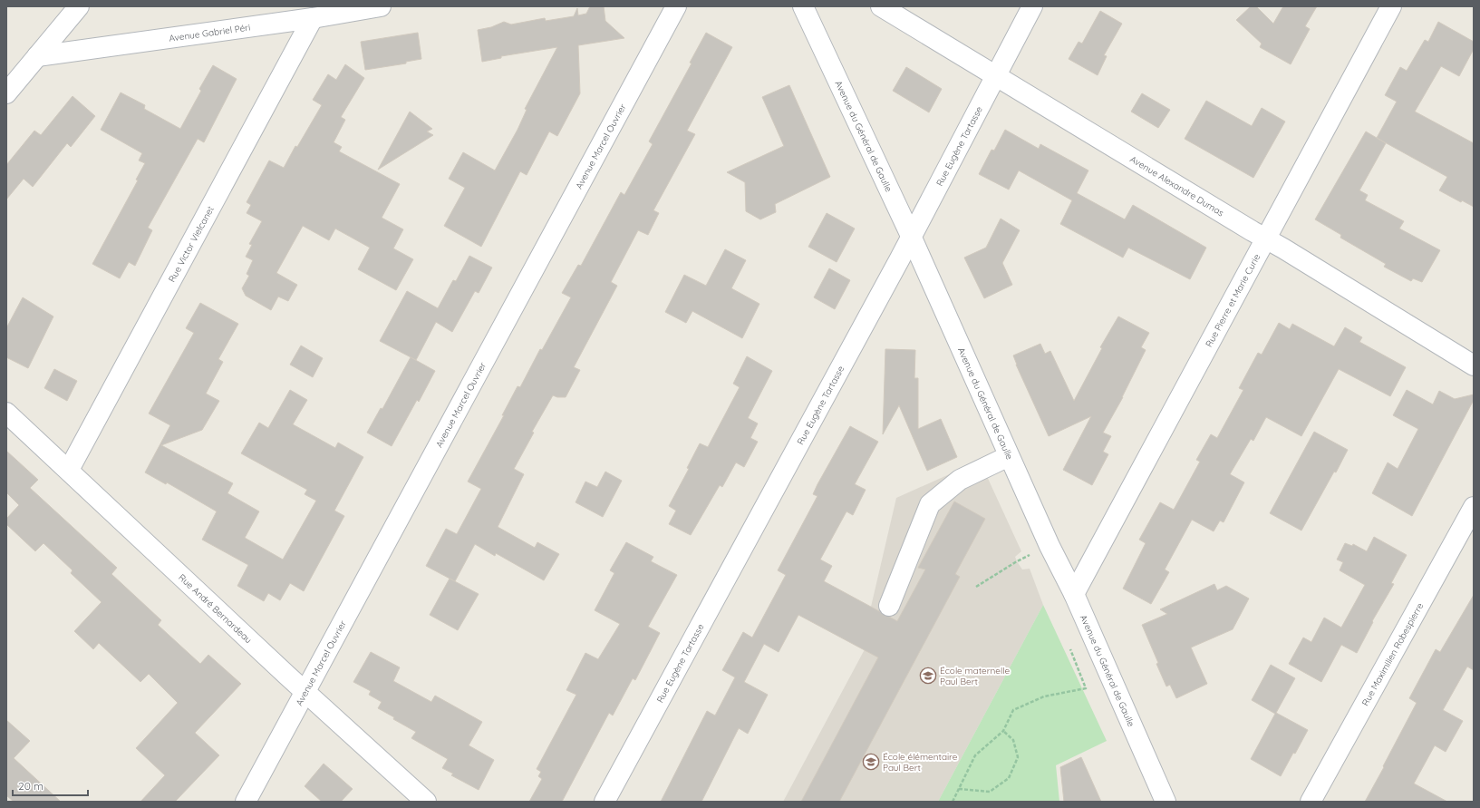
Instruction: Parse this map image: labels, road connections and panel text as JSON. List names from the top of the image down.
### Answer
{
  "streets": {
    "street": [
      "Avenue Gabriel Péri",
      "Avenue du Général de Gaulle",
      "Avenue Marcel Ouvrier",
      "Rue Eugène Tartasse",
      "Avenue Alexandre Dumas",
      "Rue Victor Vielcanet",
      "Rue Pierre et Marie Curie",
      "Rue André Bernardeau",
      "Rue Maximilien Robespierre"
    ]
  },
  "crossings": [
    ["Avenue Gabriel Péri", "Rue Victor Vielcanet"],
    ["Avenue du Général de Gaulle", "Rue Eugène Tartasse"],
    ["Avenue du Général de Gaulle", "Rue Pierre et Marie Curie"],
    ["Avenue Marcel Ouvrier", "Rue André Bernardeau"],
    ["Rue Eugène Tartasse", "Avenue Alexandre Dumas"],
    ["Avenue Alexandre Dumas", "Rue Pierre et Marie Curie"],
    ["Rue Victor Vielcanet", "Rue André Bernardeau"]
  ],
  "places": {
    "school or university": ["École maternelle Paul Bert", "École élémentaire Paul Bert"]
  },
  "scale_bar": "20 m"
}
